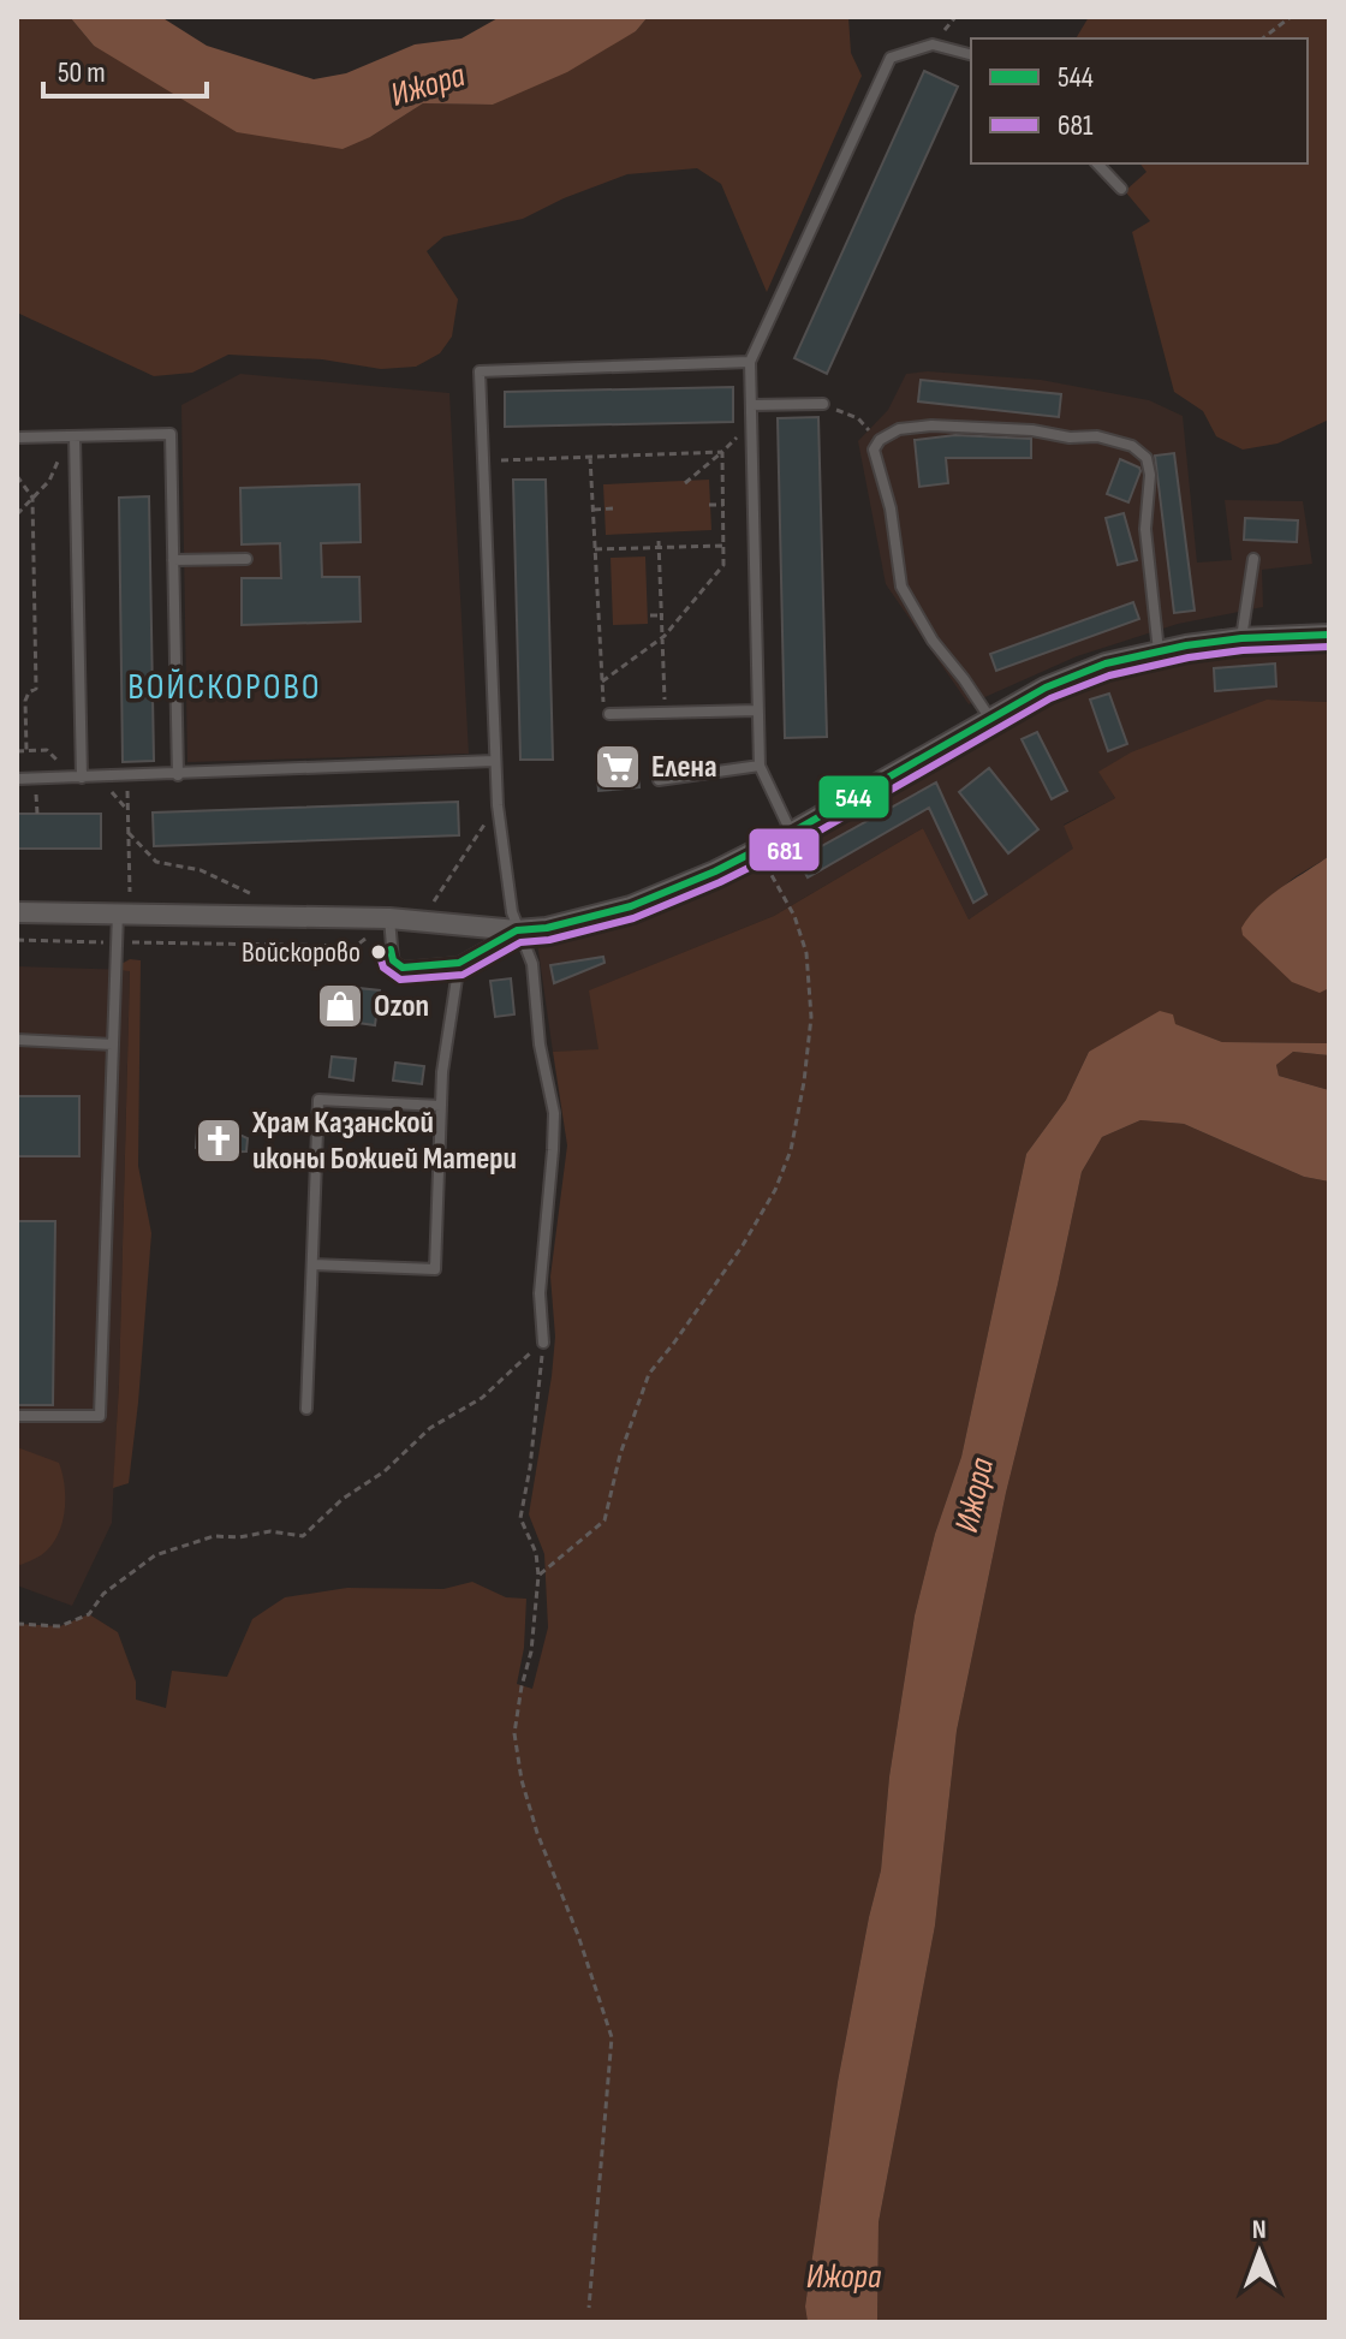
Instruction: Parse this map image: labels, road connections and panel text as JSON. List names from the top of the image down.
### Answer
{
  "districts": ["ВОЙСКОРОВО"],
  "water": ["Ижора"],
  "places": {
    "supermarket": ["Елена"],
    "other": ["Войскорово"],
    "shop": ["Ozon"],
    "church": ["Храм Казанской иконы Божией Матери"]
  },
  "lines": ["transit line 544", "transit line 681"],
  "legend": ["544", "681"],
  "scale_bar": "50 m",
  "north": "top"
}
